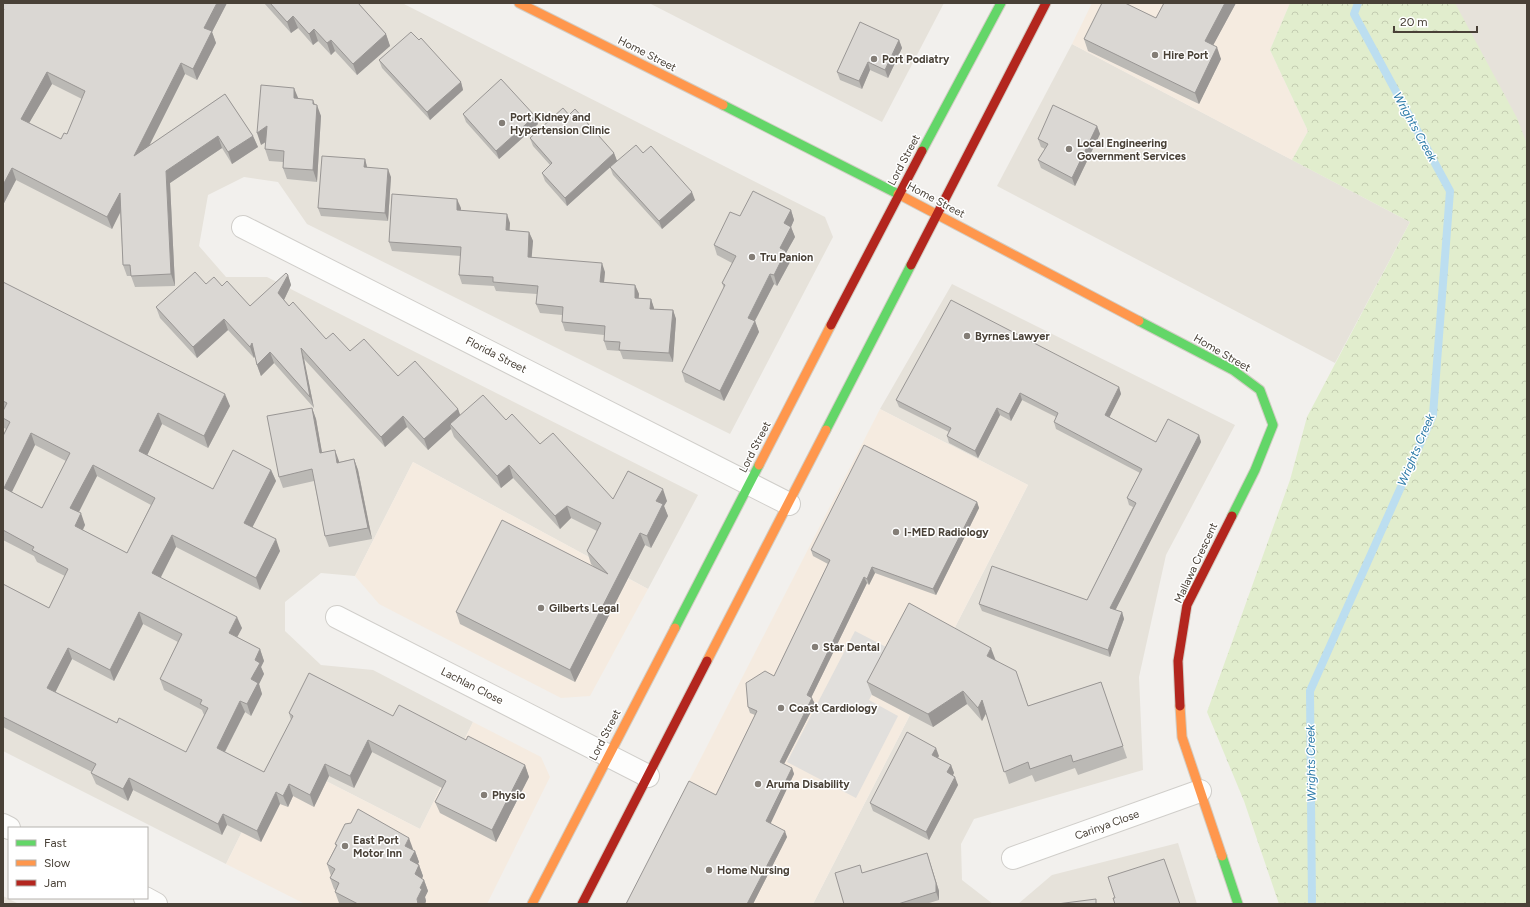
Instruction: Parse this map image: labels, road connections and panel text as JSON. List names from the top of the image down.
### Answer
{
  "streets": {
    "main road": ["Home Street", "Lord Street", "Mallawa Crescent"],
    "street": ["Florida Street", "Lachlan Close", "Carinya Close"]
  },
  "crossings": [
    ["Home Street", "Lord Street"],
    ["Home Street", "Mallawa Crescent"],
    ["Lord Street", "Florida Street"],
    ["Lord Street", "Lachlan Close"],
    ["Mallawa Crescent", "Carinya Close"]
  ],
  "water": ["Wrights Creek"],
  "places": [
    "Hire Port",
    "Port Podiatry",
    "Port Kidney and Hypertension Clinic",
    "Local Engineering Government Services",
    "Tru Panion",
    "Byrnes Lawyer",
    "I-MED Radiology",
    "Gilberts Legal",
    "Star Dental",
    "Coast Cardiology",
    "Aruma Disability",
    "Physio",
    "East Port Motor Inn",
    "Home Nursing"
  ],
  "legend": ["Fast", "Slow", "Jam"],
  "scale_bar": "20 m"
}
